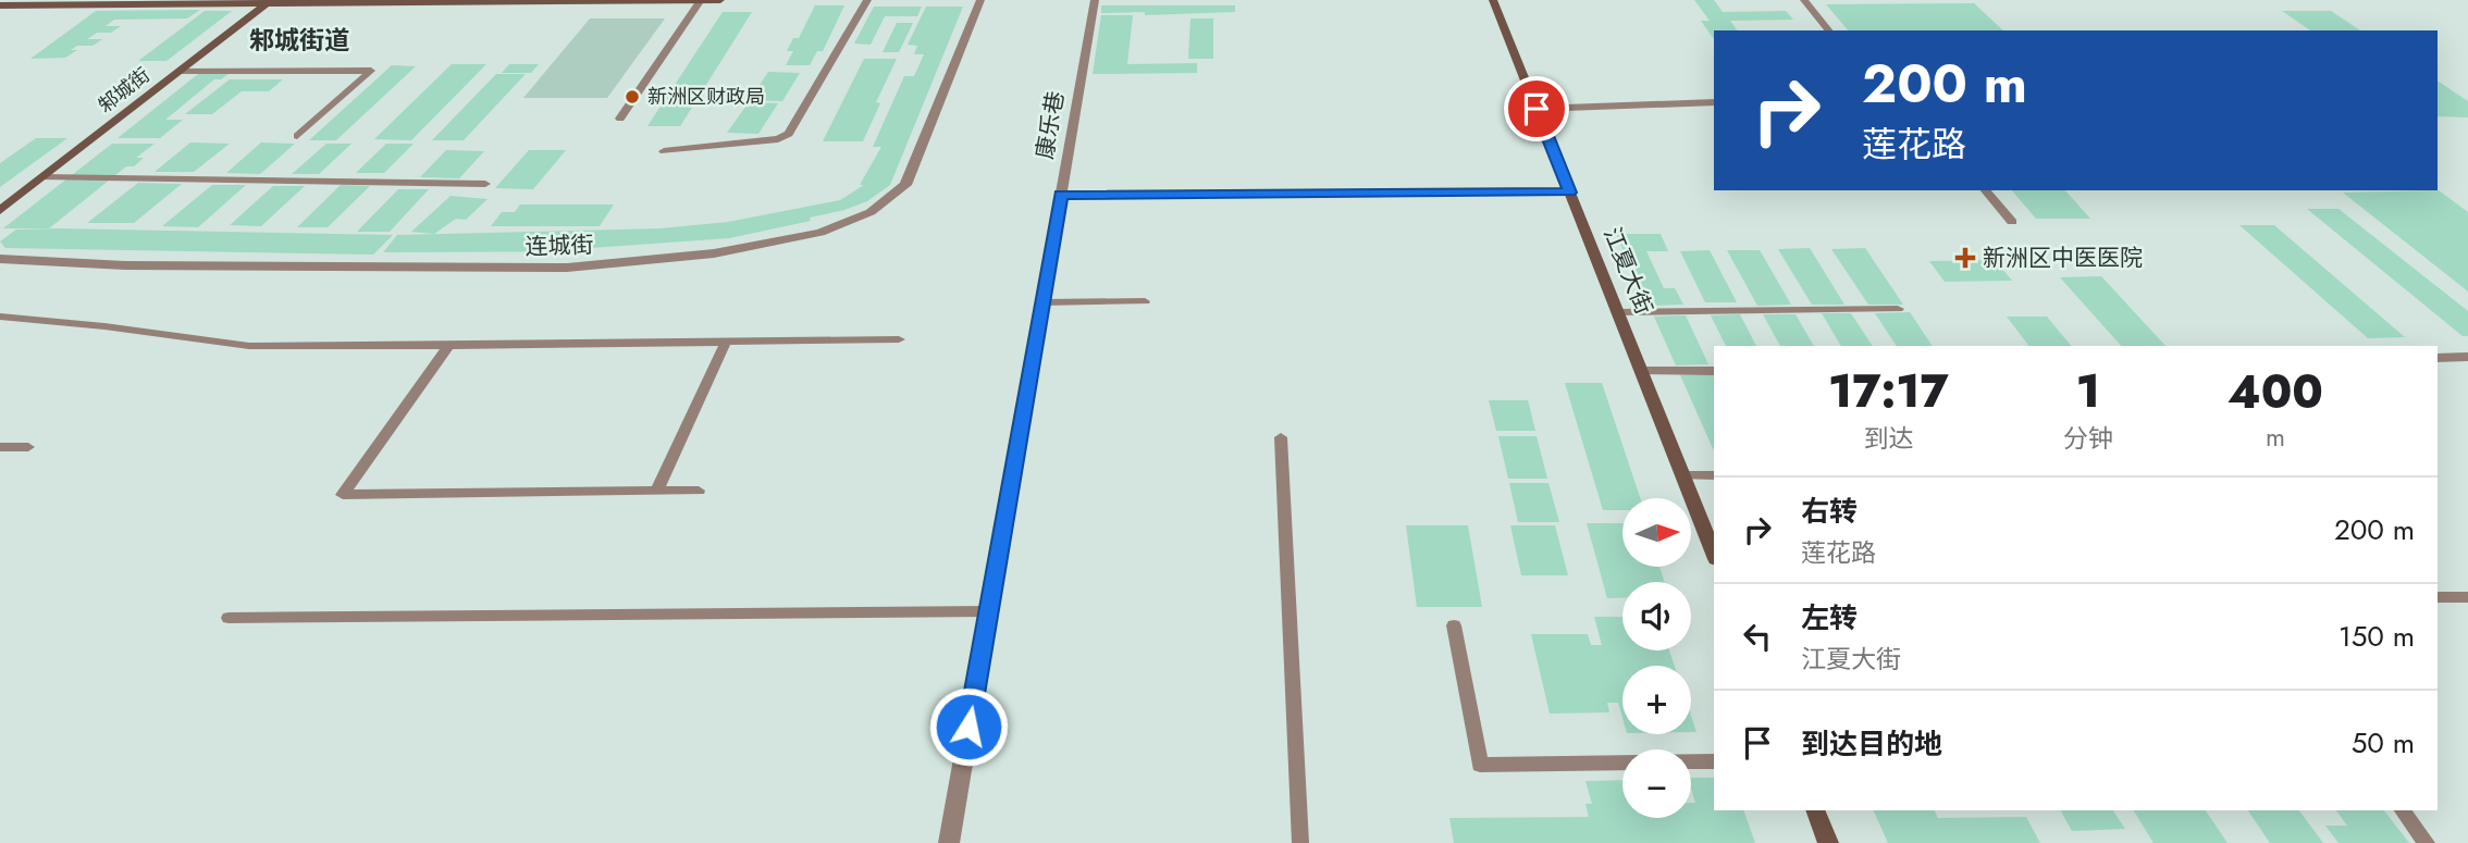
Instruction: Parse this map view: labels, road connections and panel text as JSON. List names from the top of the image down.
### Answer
{
  "streets": {
    "street": [
      "邾城街",
      "康乐巷",
      "连城街",
      "江夏大街"
    ]
  },
  "districts": ["邾城街道"],
  "places": {
    "other": ["新洲区财政局"],
    "health": ["新洲区中医医院"]
  },
  "north": "right",
  "page": {
    "turn": ["200 m", "莲花路"],
    "eta": [
      "17:17",
      "到达",
      "1",
      "分钟",
      "400",
      "m"
    ],
    "list": [
      {
        "name": "右转",
        "note": "莲花路",
        "value": "200 m"
      },
      {
        "name": "左转",
        "note": "江夏大街",
        "value": "150 m"
      },
      {
        "name": "到达目的地",
        "value": "50 m"
      }
    ],
    "map_buttons": ["+", "−"]
  }
}
